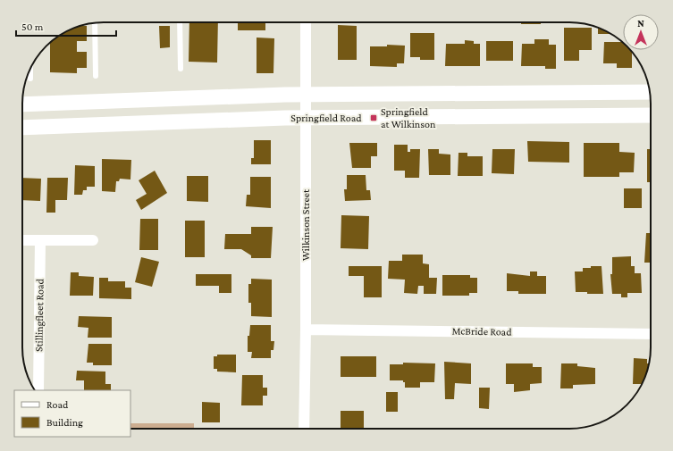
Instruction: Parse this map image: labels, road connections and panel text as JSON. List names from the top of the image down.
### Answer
{
  "streets": {
    "main road": ["Springfield Road"],
    "street": ["Wilkinson Street", "Stillingfleet Road", "McBride Road"]
  },
  "crossings": [
    ["Springfield Road", "Wilkinson Street"],
    ["Wilkinson Street", "McBride Road"]
  ],
  "places": {
    "transit": ["Springfield at Wilkinson"]
  },
  "legend": ["Road", "Building"],
  "scale_bar": "50 m",
  "north": "top"
}
